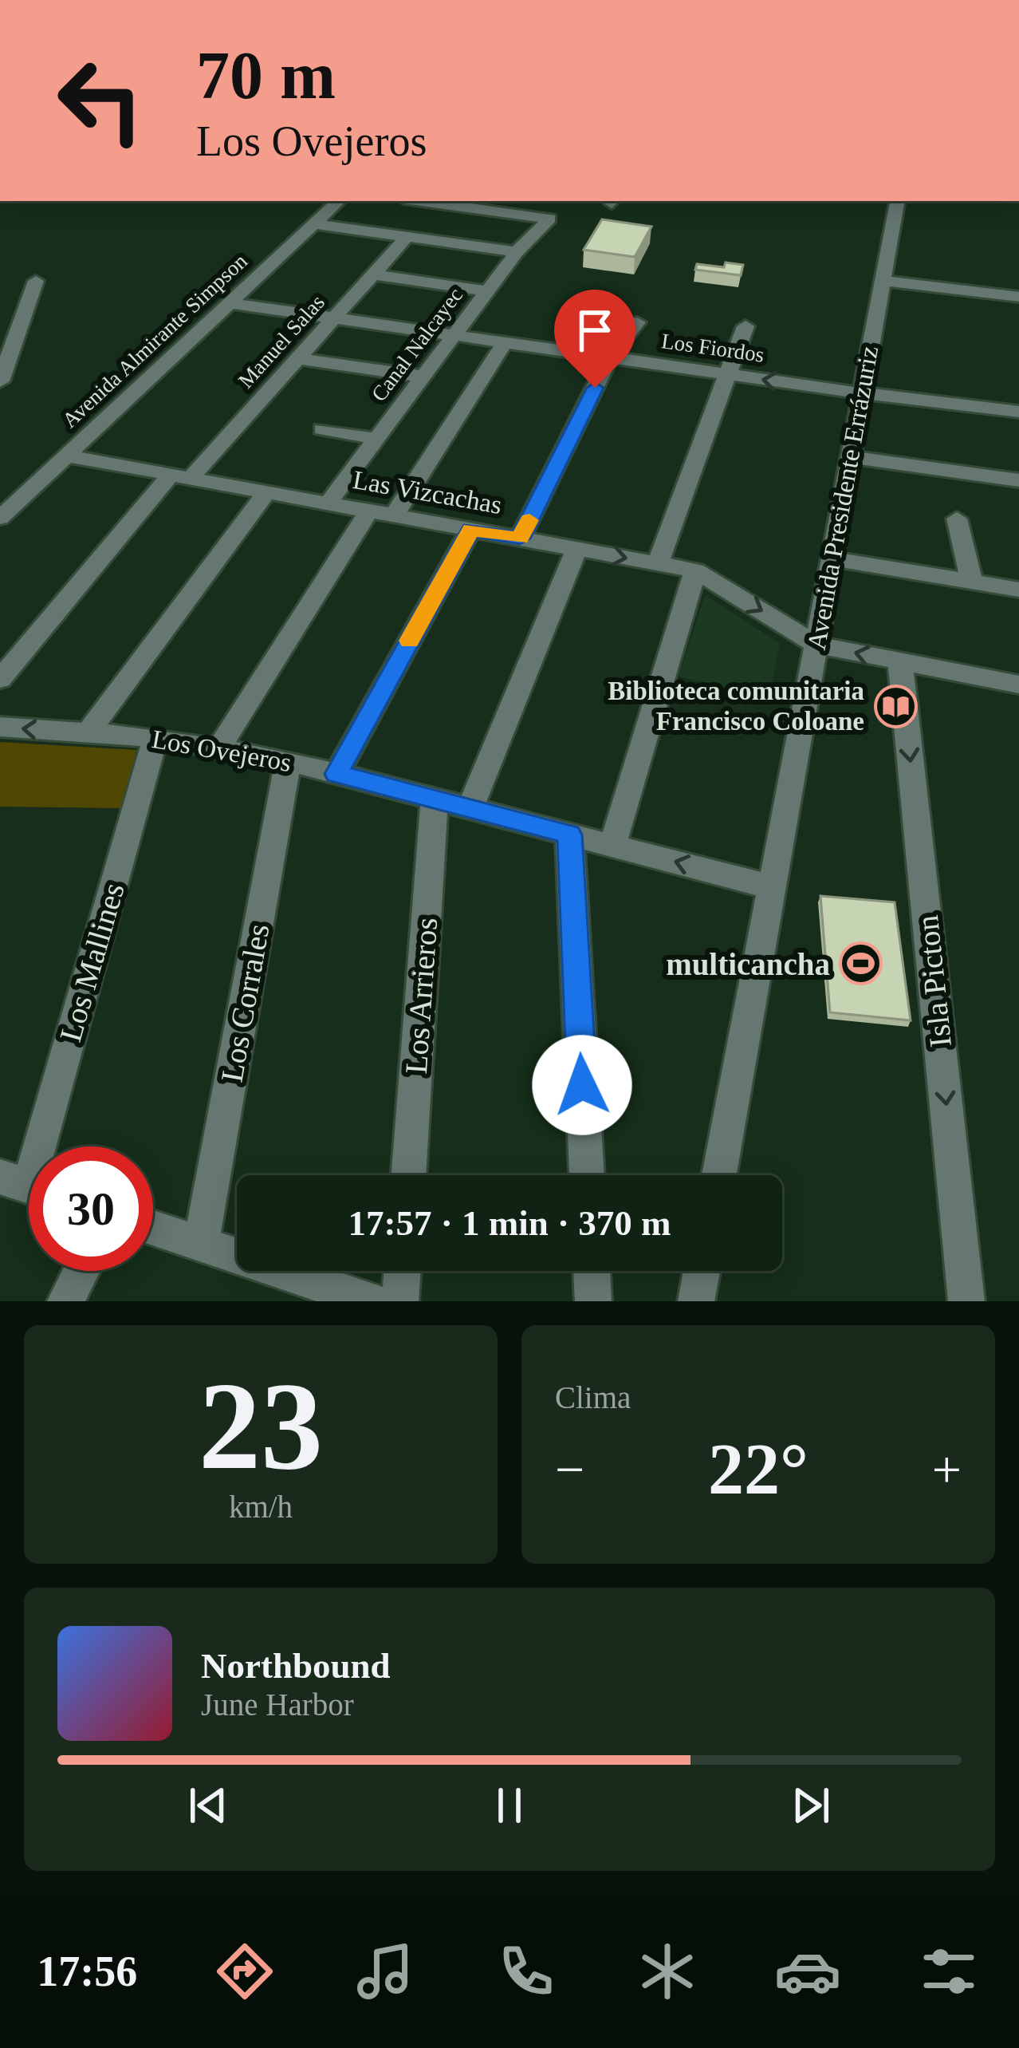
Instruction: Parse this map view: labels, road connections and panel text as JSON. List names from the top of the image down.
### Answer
{
  "streets": {
    "street": [
      "Avenida Almirante Simpson",
      "Manuel Salas",
      "Canal Nalcayec",
      "Los Fiordos",
      "Las Vizcachas",
      "Avenida Presidente Errázuriz",
      "Los Ovejeros",
      "Los Mallines",
      "Isla Picton",
      "Los Arrieros",
      "Los Corrales"
    ]
  },
  "crossings": [
    ["Avenida Almirante Simpson", "Los Fiordos"],
    ["Avenida Almirante Simpson", "Las Vizcachas"],
    ["Manuel Salas", "Los Fiordos"],
    ["Manuel Salas", "Las Vizcachas"],
    ["Canal Nalcayec", "Los Fiordos"],
    ["Canal Nalcayec", "Las Vizcachas"],
    ["Los Fiordos", "Avenida Presidente Errázuriz"],
    ["Las Vizcachas", "Avenida Presidente Errázuriz"],
    ["Las Vizcachas", "Isla Picton"],
    ["Avenida Presidente Errázuriz", "Los Ovejeros"],
    ["Los Ovejeros", "Los Mallines"],
    ["Los Ovejeros", "Los Arrieros"],
    ["Los Ovejeros", "Los Corrales"]
  ],
  "one_way": ["Isla Picton"],
  "places": {
    "library": ["Biblioteca comunitaria Francisco Coloane"],
    "sports": ["multicancha"]
  },
  "page": {
    "turn": ["70 m", "Los Ovejeros"],
    "limit": "30",
    "trip": "17:57 · 1 min · 370 m",
    "tile": [
      ["23", "km/h"],
      "Clima"
    ],
    "heat": ["−", "22°", "+"],
    "song": ["Northbound", "June Harbor"],
    "tabs": "17:56"
  }
}
